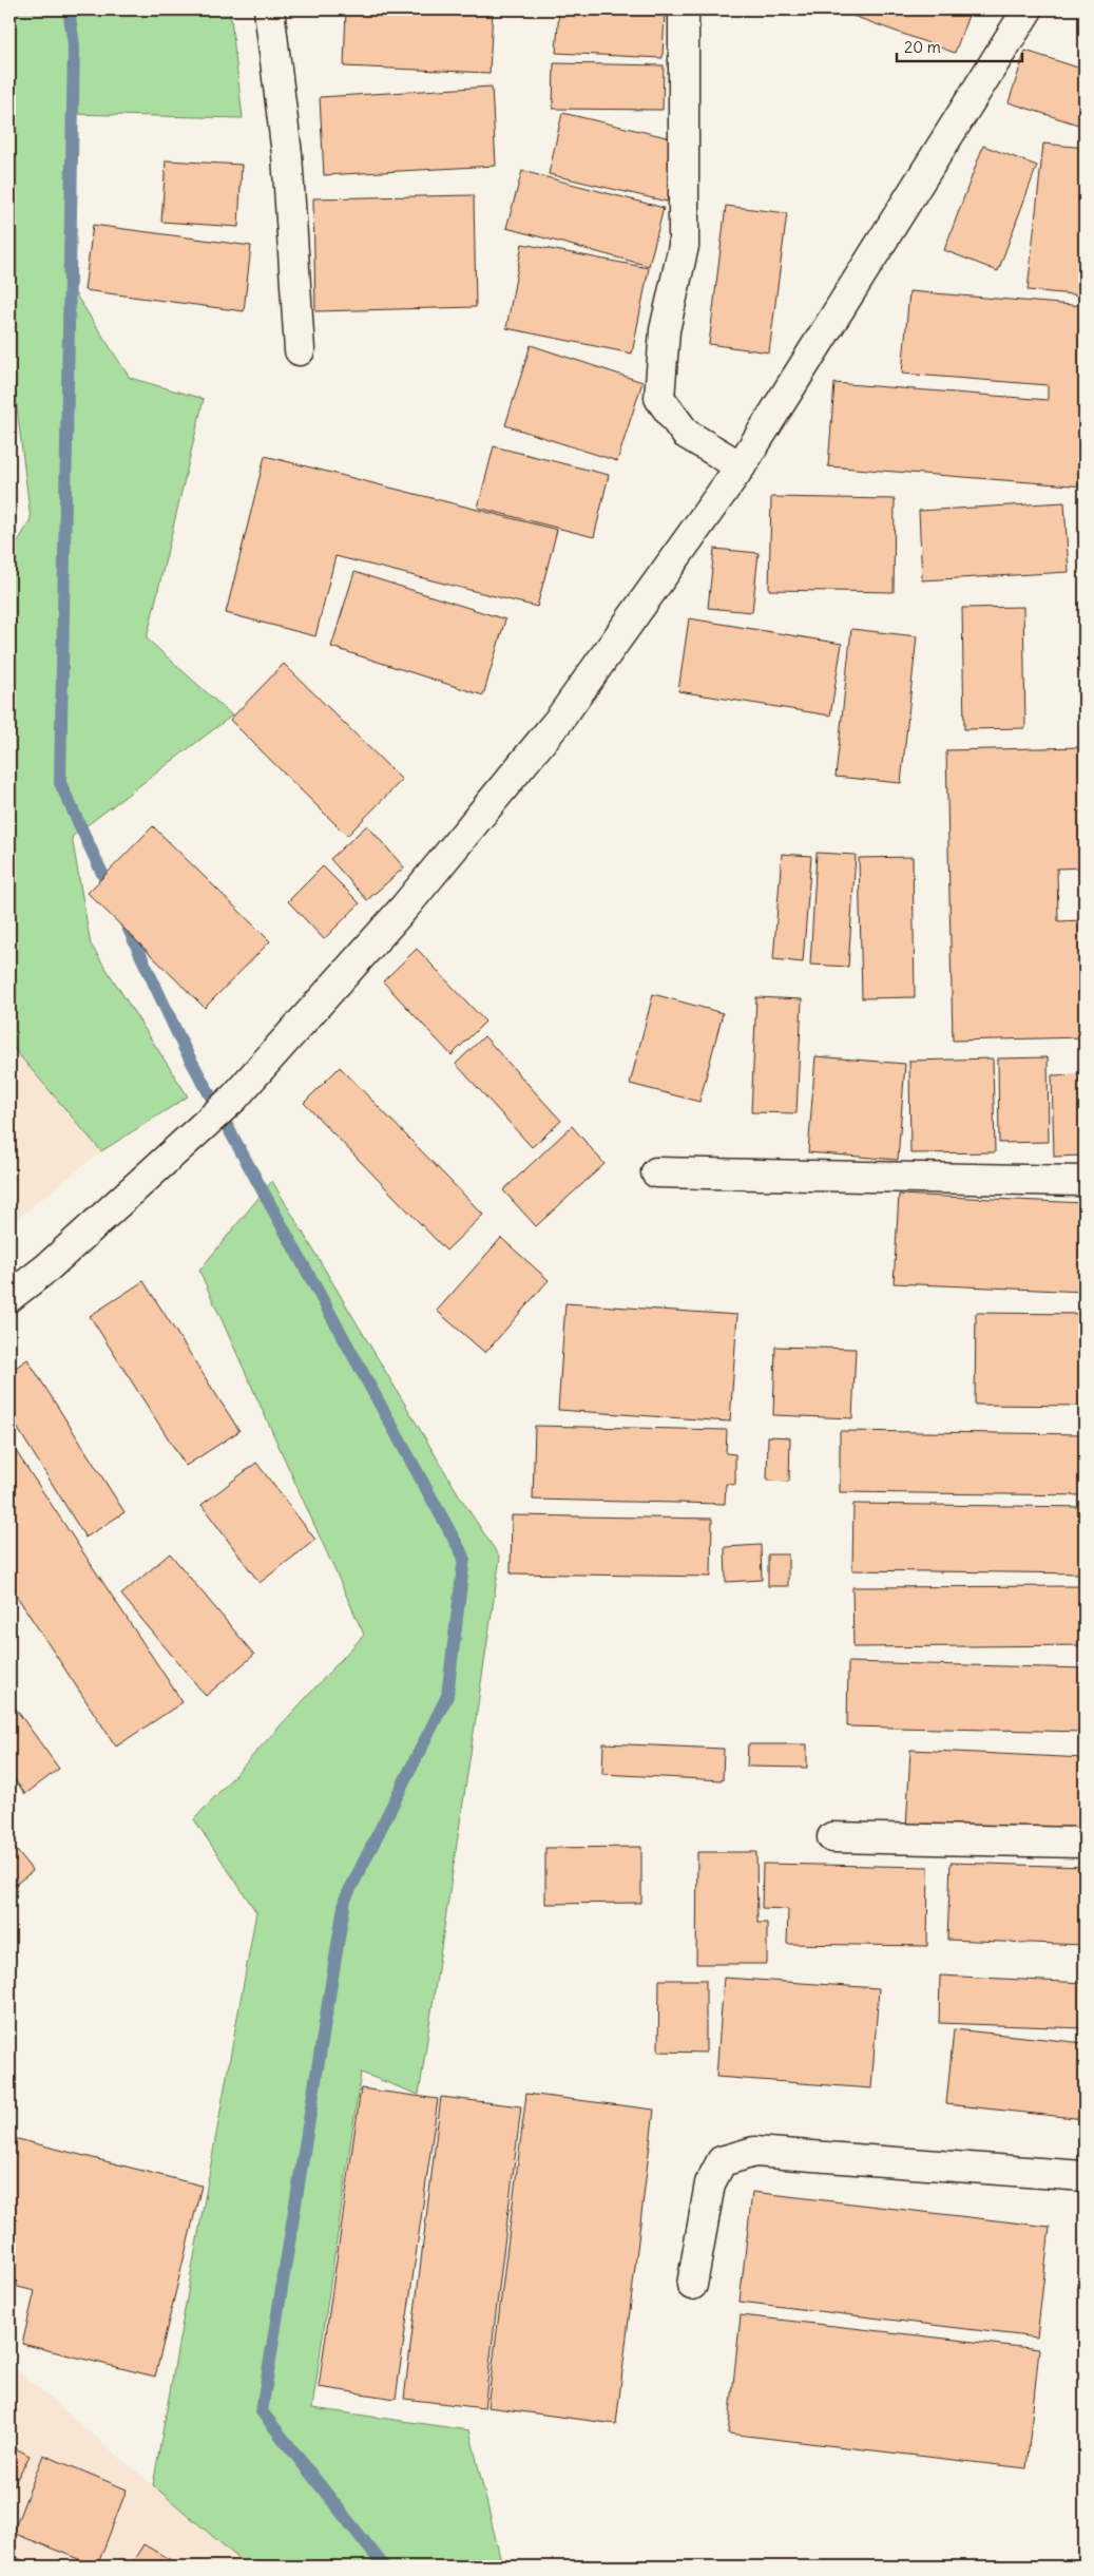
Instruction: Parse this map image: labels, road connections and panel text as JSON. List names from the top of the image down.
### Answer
{
  "scale_bar": "20 m"
}
